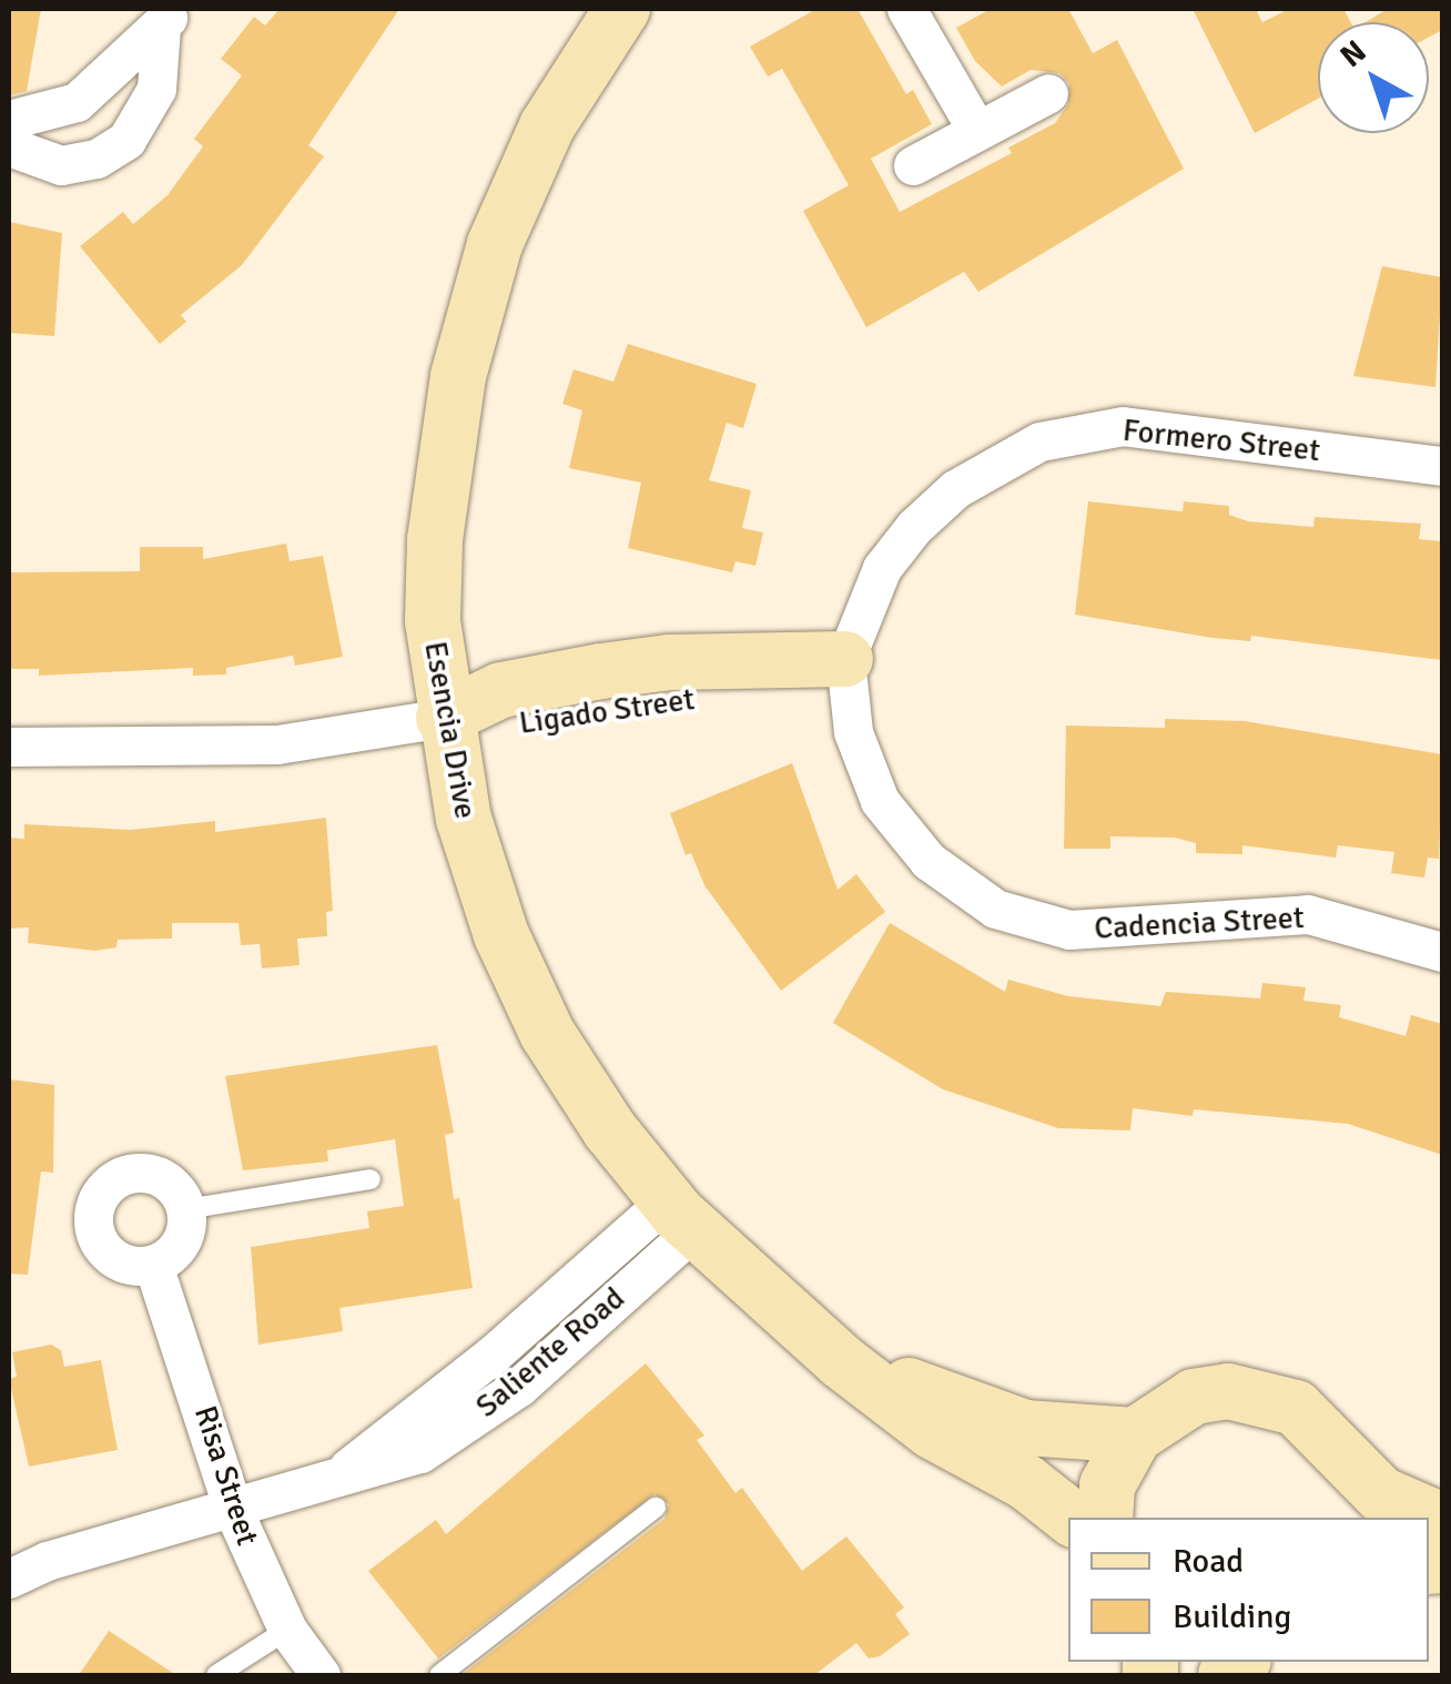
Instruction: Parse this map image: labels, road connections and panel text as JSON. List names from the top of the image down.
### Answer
{
  "streets": {
    "street": [
      "Formero Street",
      "Ligado Street",
      "Esencia Drive",
      "Cadencia Street",
      "Saliente Road",
      "Risa Street"
    ]
  },
  "crossings": [
    ["Formero Street", "Ligado Street"],
    ["Formero Street", "Cadencia Street"],
    ["Ligado Street", "Esencia Drive"],
    ["Ligado Street", "Cadencia Street"],
    ["Esencia Drive", "Saliente Road"],
    ["Saliente Road", "Risa Street"]
  ],
  "legend": ["Road", "Building"],
  "north": "top left"
}
